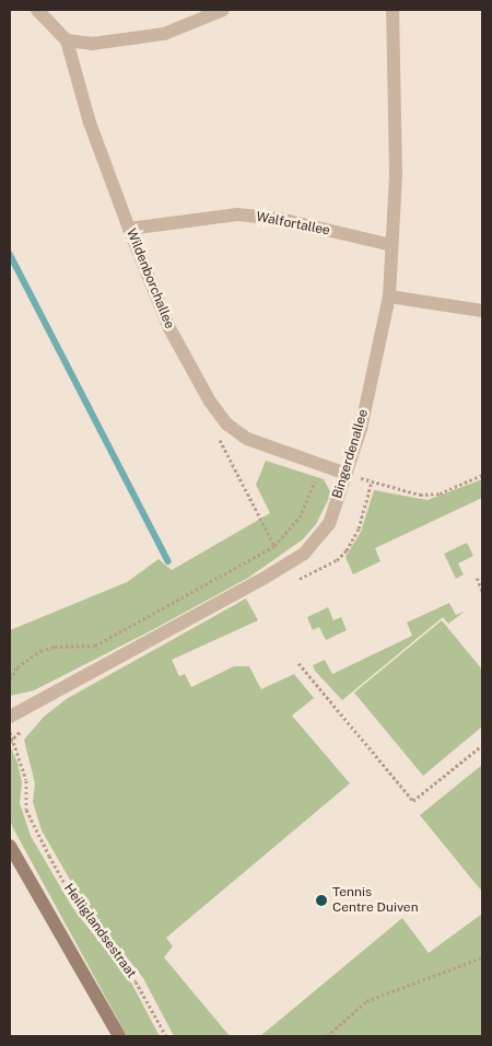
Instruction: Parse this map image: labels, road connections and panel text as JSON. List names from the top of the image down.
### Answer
{
  "streets": {
    "street": ["Walfortallee", "Wildenborchallee", "Bingerdenallee"],
    "path": ["Heiliglandsestraat"]
  },
  "crossings": [
    ["Walfortallee", "Wildenborchallee"],
    ["Walfortallee", "Bingerdenallee"],
    ["Wildenborchallee", "Bingerdenallee"]
  ],
  "places": ["Tennis Centre Duiven"]
}
